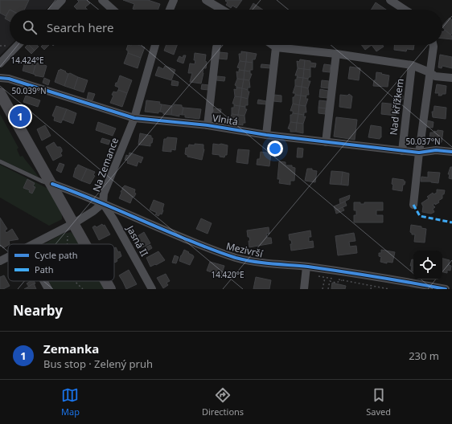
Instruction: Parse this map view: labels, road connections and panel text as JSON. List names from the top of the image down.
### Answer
{
  "streets": {
    "street": [
      "Nad křížkem",
      "Vlnitá",
      "Na Zemance",
      "Jasná II",
      "Mezivrší"
    ]
  },
  "crossings": [
    ["Nad křížkem", "Vlnitá"],
    ["Vlnitá", "Na Zemance"],
    ["Na Zemance", "Jasná II"],
    ["Na Zemance", "Mezivrší"],
    ["Jasná II", "Mezivrší"]
  ],
  "legend": ["Cycle path", "Path"],
  "page": {
    "search": "Search here",
    "pins": "1",
    "heading": "Nearby",
    "list": [
      {
        "mark": "1",
        "name": "Zemanka",
        "note": "Bus stop · Zelený pruh",
        "value": "230 m"
      }
    ],
    "nav": ["Map", "Directions", "Saved"]
  },
  "coordinates": [
    "14.424°E",
    "50.039°N",
    "50.037°N",
    "14.420°E"
  ]
}
